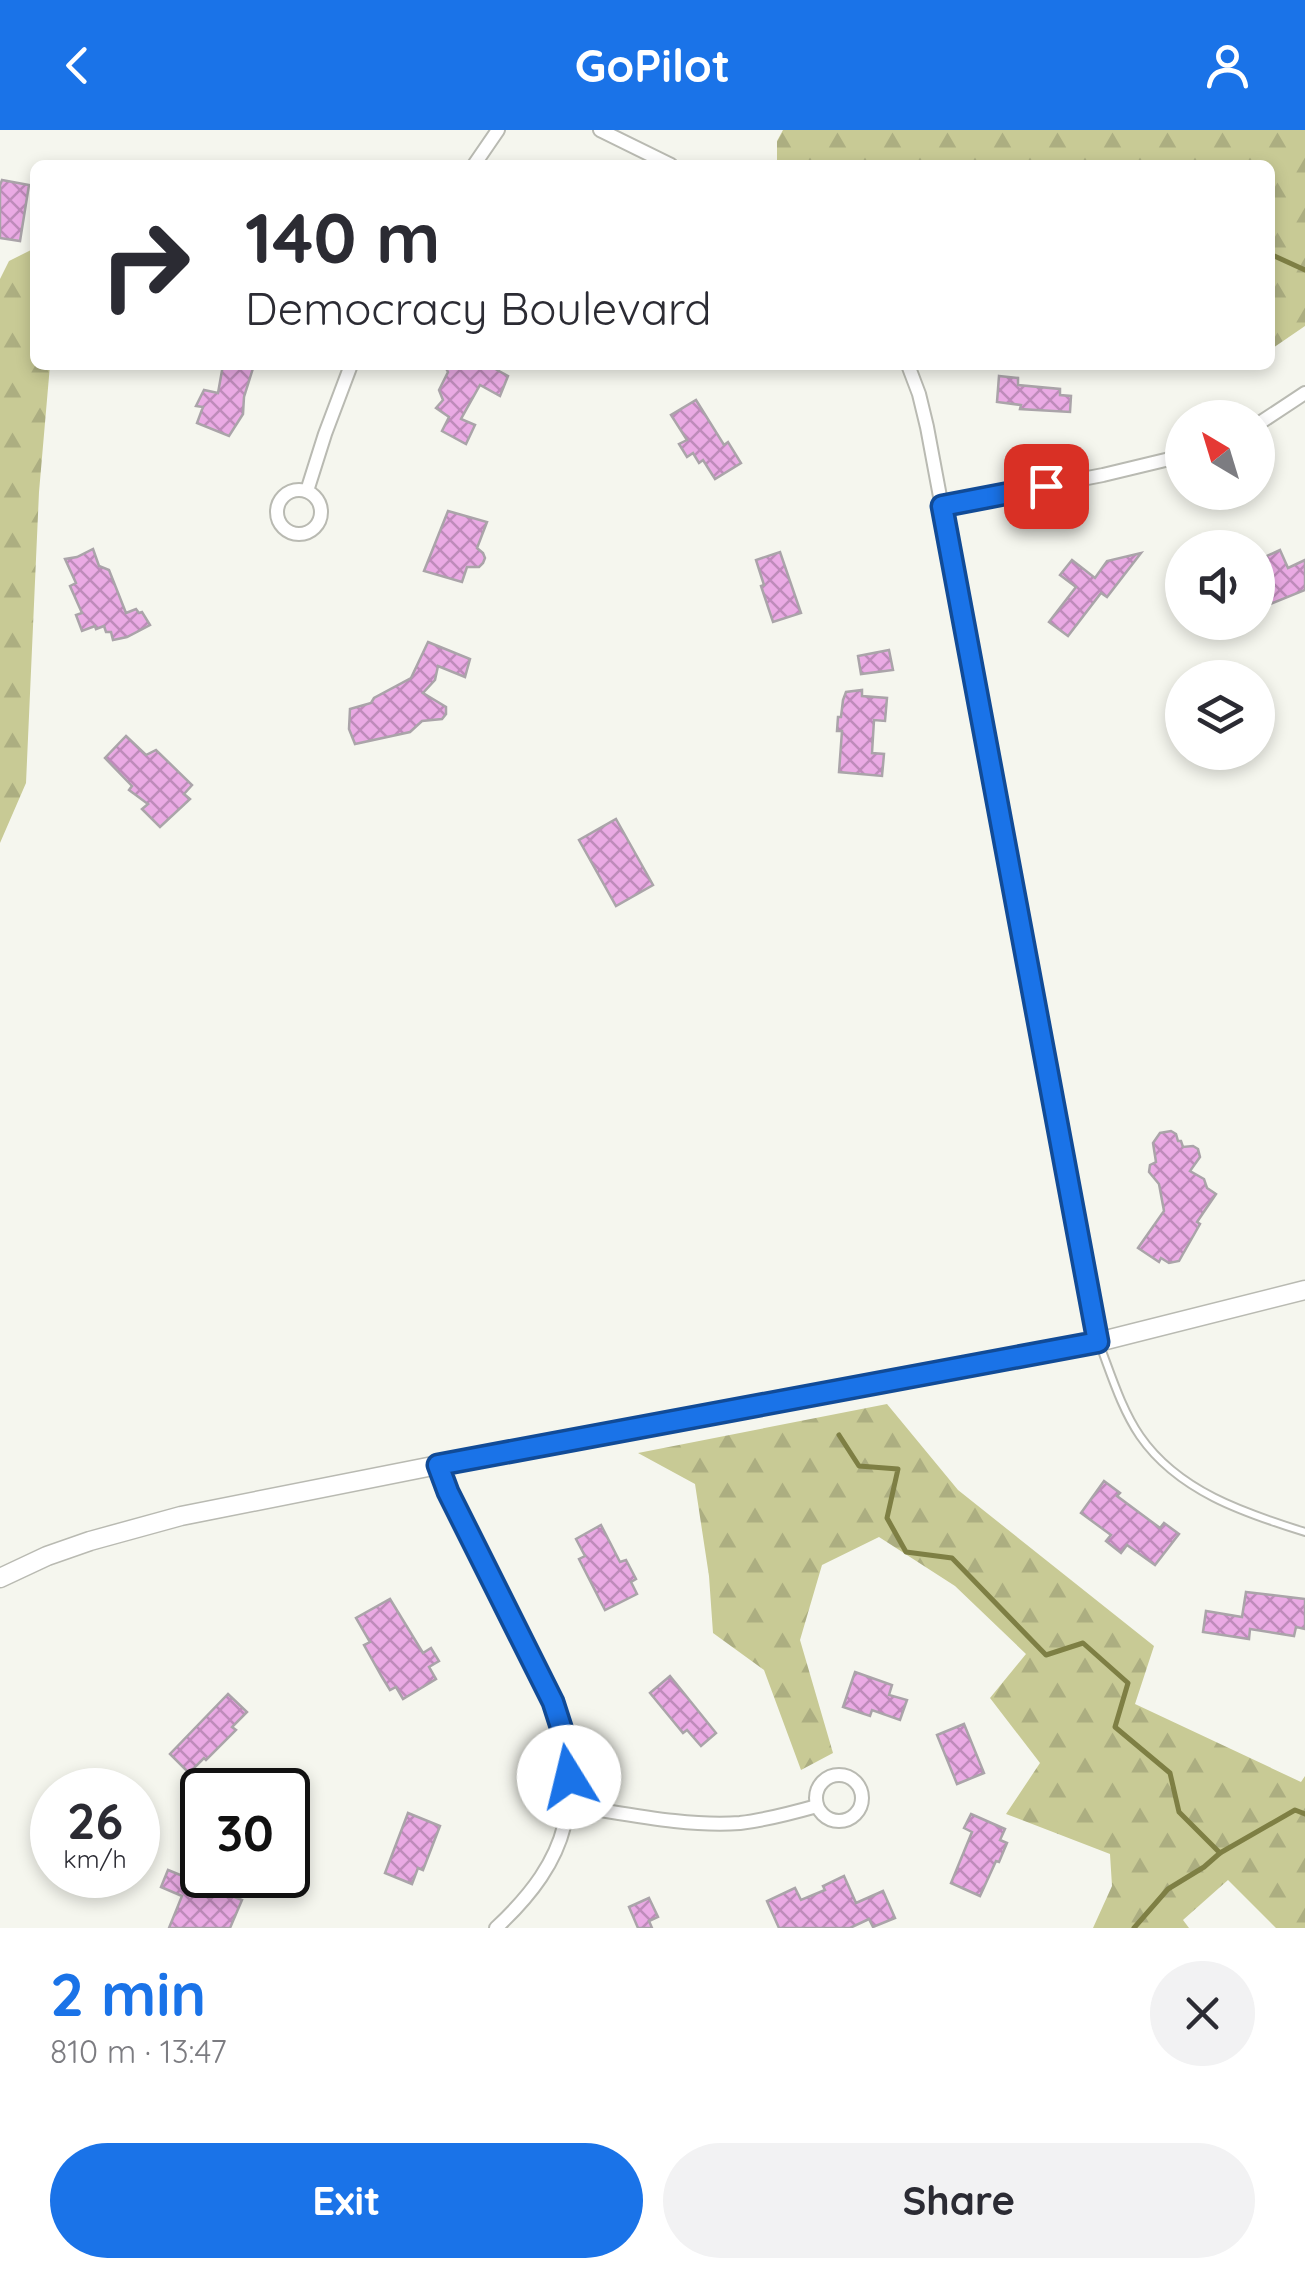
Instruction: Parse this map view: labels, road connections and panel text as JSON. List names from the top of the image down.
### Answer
{
  "north": "top left",
  "page": {
    "header": "GoPilot",
    "turn": ["140 m", "Democracy Boulevard"],
    "speed": "26 km/h",
    "limit": "30",
    "heading": ["2 min", "810 m · 13:47"],
    "buttons": ["Exit", "Share"]
  }
}
